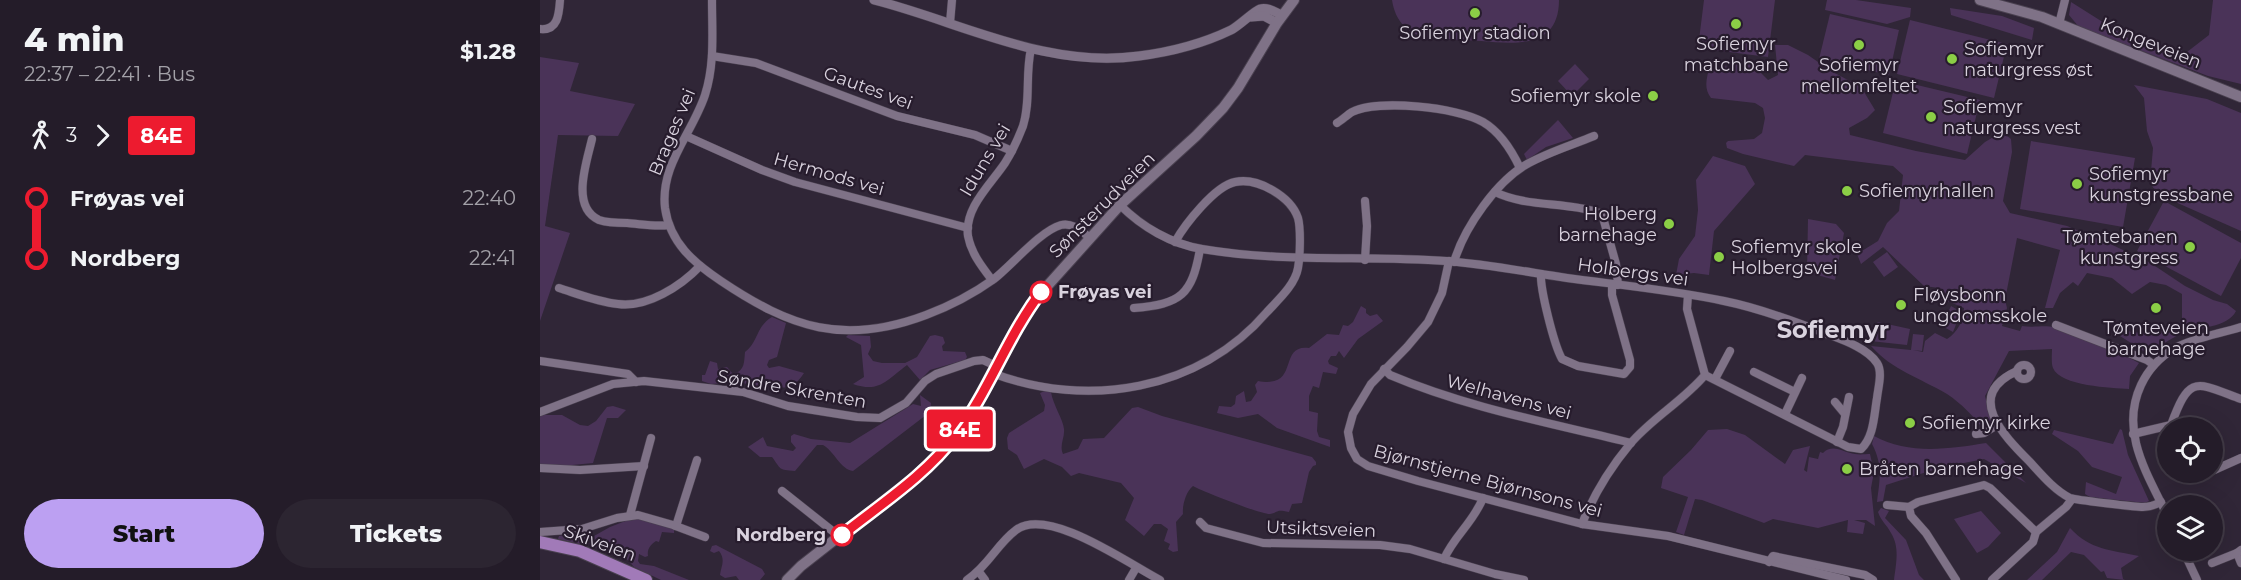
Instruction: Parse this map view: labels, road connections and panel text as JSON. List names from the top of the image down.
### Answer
{
  "streets": {
    "main road": ["Kongeveien", "Sønsterudveien", "Skiveien"],
    "street": [
      "Gautes vei",
      "Brages vei",
      "Iduns vei",
      "Hermods vei",
      "Holbergs vei",
      "Søndre Skrenten",
      "Welhavens vei",
      "Bjørnstjerne Bjørnsons vei",
      "Utsiktsveien"
    ]
  },
  "crossings": [
    ["Gautes vei", "Brages vei"],
    ["Gautes vei", "Iduns vei"],
    ["Brages vei", "Hermods vei"],
    ["Iduns vei", "Hermods vei"],
    ["Sønsterudveien", "Holbergs vei"],
    ["Sønsterudveien", "Søndre Skrenten"],
    ["Holbergs vei", "Søndre Skrenten"],
    ["Holbergs vei", "Bjørnstjerne Bjørnsons vei"],
    ["Welhavens vei", "Bjørnstjerne Bjørnsons vei"]
  ],
  "districts": ["Sofiemyr"],
  "places": [
    "Sofiemyr stadion",
    "Sofiemyr matchbane",
    "Sofiemyr mellomfeltet",
    "Sofiemyr naturgress øst",
    "Sofiemyr skole",
    "Sofiemyr naturgress vest",
    "Sofiemyr kunstgressbane",
    "Sofiemyrhallen",
    "Holberg barnehage",
    "Tømtebanen kunstgress",
    "Sofiemyr skole Holbergsvei",
    "Frøyas vei",
    "Fløysbonn ungdomsskole",
    "Tømteveien barnehage",
    "Sofiemyr kirke",
    "Bråten barnehage",
    "Nordberg"
  ],
  "lines": ["bus line 84E"],
  "page": {
    "heading": ["4 min", "22:37 – 22:41 · Bus", "$1.28"],
    "on_map": "84E",
    "legs": ["3", "84E"],
    "list": [
      {
        "name": "Frøyas vei",
        "value": "22:40"
      },
      {
        "name": "Nordberg",
        "value": "22:41"
      }
    ],
    "buttons": ["Start", "Tickets"]
  }
}
